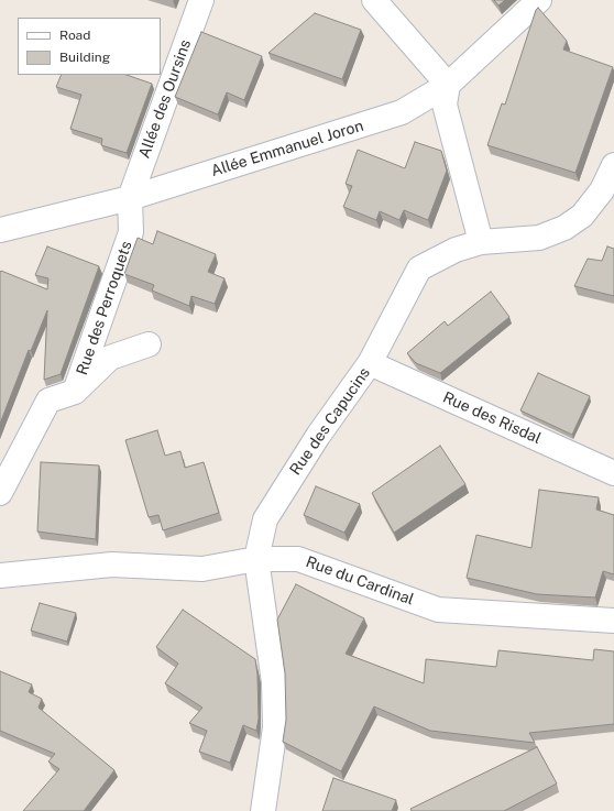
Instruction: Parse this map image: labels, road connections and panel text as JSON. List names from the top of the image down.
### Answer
{
  "streets": {
    "street": [
      "Allée des Oursins",
      "Allée Emmanuel Joron",
      "Rue des Perroquets",
      "Rue des Risdal",
      "Rue des Capucins",
      "Rue du Cardinal"
    ]
  },
  "crossings": [
    ["Allée des Oursins", "Allée Emmanuel Joron"],
    ["Allée des Oursins", "Rue des Perroquets"],
    ["Allée Emmanuel Joron", "Rue des Perroquets"],
    ["Rue des Risdal", "Rue des Capucins"],
    ["Rue des Capucins", "Rue du Cardinal"]
  ],
  "legend": ["Road", "Building"]
}
